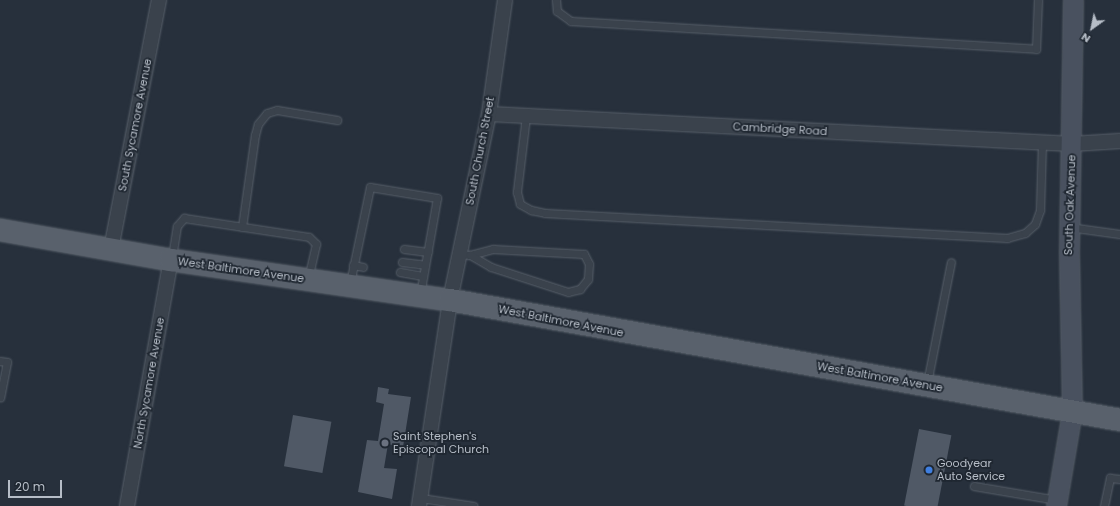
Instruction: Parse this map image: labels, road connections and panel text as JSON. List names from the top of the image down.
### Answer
{
  "streets": {
    "main road": ["South Oak Avenue", "West Baltimore Avenue"],
    "street": [
      "South Sycamore Avenue",
      "Cambridge Road",
      "South Church Street",
      "North Sycamore Avenue"
    ]
  },
  "crossings": [
    ["South Sycamore Avenue", "West Baltimore Avenue"],
    ["Cambridge Road", "South Church Street"],
    ["Cambridge Road", "South Oak Avenue"],
    ["South Church Street", "West Baltimore Avenue"],
    ["South Oak Avenue", "West Baltimore Avenue"],
    ["West Baltimore Avenue", "North Sycamore Avenue"]
  ],
  "places": ["Saint Stephen's Episcopal Church", "Goodyear Auto Service"],
  "scale_bar": "20 m",
  "north": "bottom left"
}
